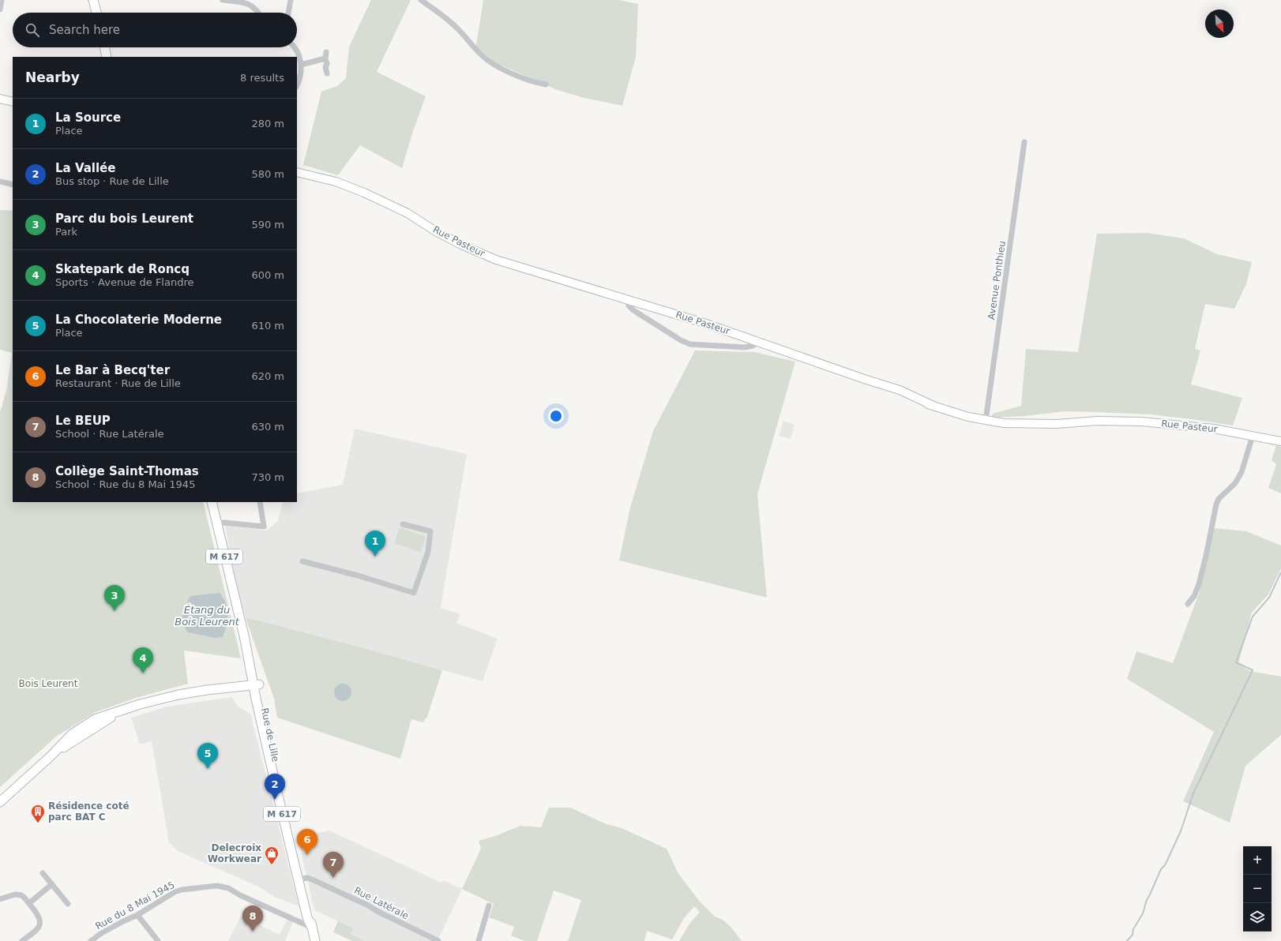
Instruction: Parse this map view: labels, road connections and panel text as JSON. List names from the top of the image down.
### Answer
{
  "streets": {
    "main road": ["Rue Pasteur", "M 617", "Rue de Lille"],
    "street": ["Avenue Ponthieu", "Rue Latérale", "Rue du 8 Mai 1945"]
  },
  "crossings": [
    ["Rue Pasteur", "Avenue Ponthieu"],
    ["Rue de Lille", "Rue Latérale"],
    ["Rue de Lille", "Rue du 8 Mai 1945"]
  ],
  "water": ["Étang du Bois Leurent"],
  "parks": ["Bois Leurent"],
  "places": {
    "building": ["Résidence coté parc BAT C"],
    "shop": ["Delecroix Workwear"]
  },
  "north": "bottom right",
  "page": {
    "search": "Search here",
    "heading": ["Nearby", "8 results"],
    "list": [
      {
        "mark": "1",
        "name": "La Source",
        "note": "Place",
        "value": "280 m"
      },
      {
        "mark": "2",
        "name": "La Vallée",
        "note": "Bus stop · Rue de Lille",
        "value": "580 m"
      },
      {
        "mark": "3",
        "name": "Parc du bois Leurent",
        "note": "Park",
        "value": "590 m"
      },
      {
        "mark": "4",
        "name": "Skatepark de Roncq",
        "note": "Sports · Avenue de Flandre",
        "value": "600 m"
      },
      {
        "mark": "5",
        "name": "La Chocolaterie Moderne",
        "note": "Place",
        "value": "610 m"
      },
      {
        "mark": "6",
        "name": "Le Bar à Becq'ter",
        "note": "Restaurant · Rue de Lille",
        "value": "620 m"
      },
      {
        "mark": "7",
        "name": "Le BEUP",
        "note": "School · Rue Latérale",
        "value": "630 m"
      },
      {
        "mark": "8",
        "name": "Collège Saint-Thomas",
        "note": "School · Rue du 8 Mai 1945",
        "value": "730 m"
      }
    ],
    "pins": [
      "1",
      "3",
      "4",
      "5",
      "2",
      "6",
      "7",
      "8"
    ],
    "map_buttons": ["+", "−"]
  }
}
